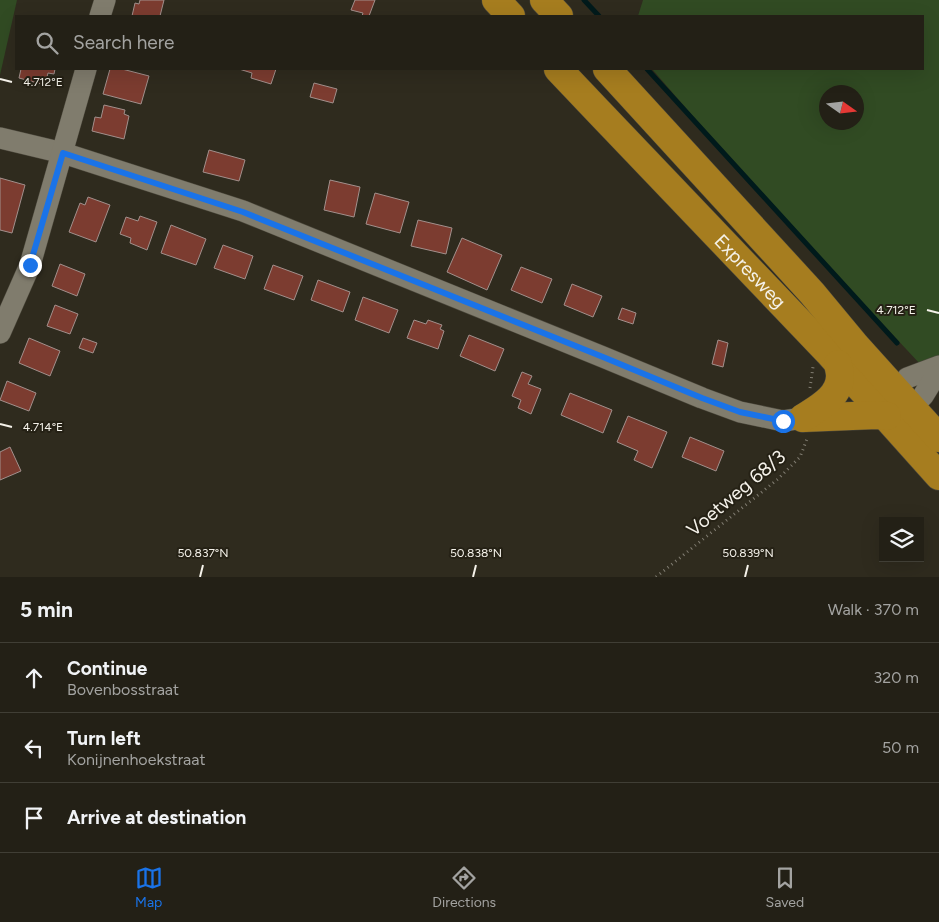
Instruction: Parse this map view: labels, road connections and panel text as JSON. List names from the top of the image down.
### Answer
{
  "streets": {
    "highway": ["Expresweg"],
    "path": ["Voetweg 68/3"]
  },
  "north": "right",
  "page": {
    "search": "Search here",
    "heading": ["5 min", "Walk · 370 m"],
    "list": [
      ["Continue", "Bovenbosstraat", "320 m"],
      ["Turn left", "Konijnenhoekstraat", "50 m"],
      "Arrive at destination"
    ],
    "nav": ["Map", "Directions", "Saved"]
  },
  "coordinates": [
    "4.712°E",
    "4.714°E",
    "50.837°N",
    "50.838°N",
    "50.839°N"
  ]
}
